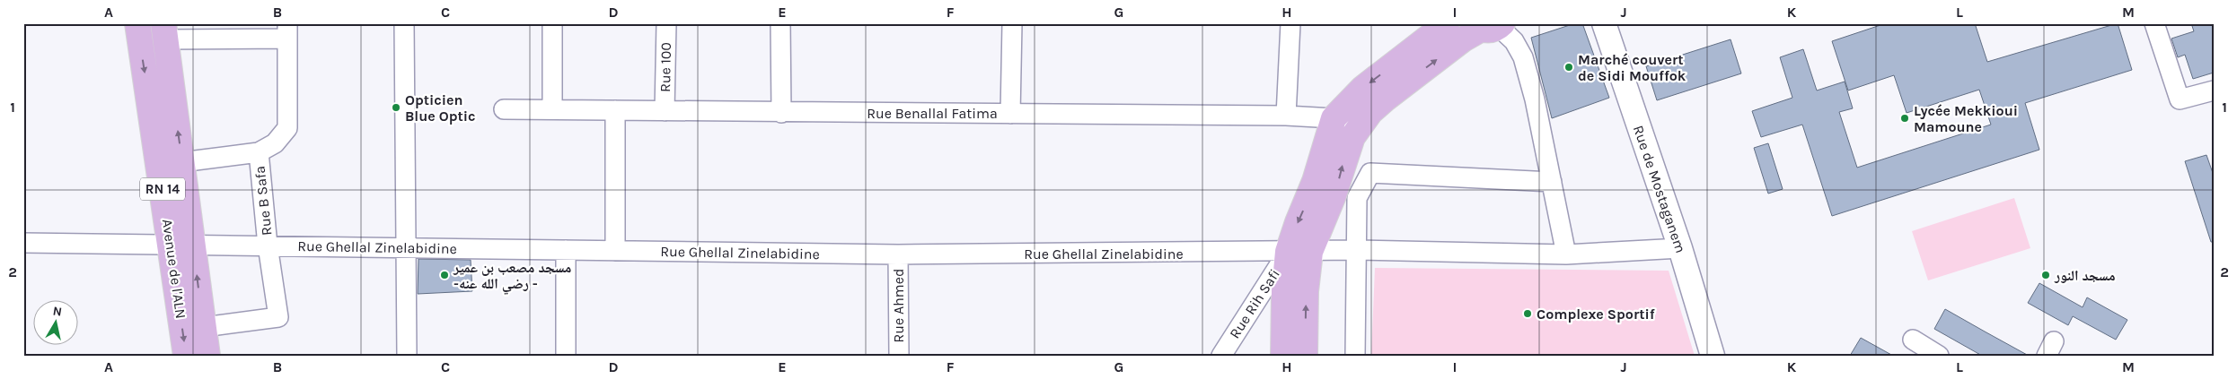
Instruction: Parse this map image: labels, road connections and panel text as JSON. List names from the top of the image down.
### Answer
{
  "streets": {
    "main road": ["RN 14", "Avenue de l'ALN"],
    "street": [
      "Rue 100",
      "Rue Benallal Fatima",
      "Rue de Mostaganem",
      "Rue B Safa",
      "Rue Ghellal Zinelabidine",
      "Rue Rih Safi",
      "Rue Ahmed"
    ]
  },
  "crossings": [
    ["Rue 100", "Rue Benallal Fatima"],
    ["Rue de Mostaganem", "Rue Ghellal Zinelabidine"],
    ["Rue B Safa", "Rue Ghellal Zinelabidine"],
    ["Rue B Safa", "Avenue de l'ALN"],
    ["Rue Ghellal Zinelabidine", "Avenue de l'ALN"],
    ["Rue Ghellal Zinelabidine", "Rue Rih Safi"],
    ["Rue Ghellal Zinelabidine", "Rue Ahmed"]
  ],
  "places": [
    "Marché couvert de Sidi Mouffok",
    "Opticien Blue Optic",
    "Lycée Mekkioui Mamoune",
    "مسجد مصعب بن عمير -رضي الله عنه -",
    "مسجد النور",
    "Complexe Sportif"
  ],
  "north": "top",
  "grid": {
    "columns": [
      "A",
      "B",
      "C",
      "D",
      "E",
      "F",
      "G",
      "H",
      "I",
      "J",
      "K",
      "L",
      "M"
    ],
    "rows": ["1", "2"]
  }
}
